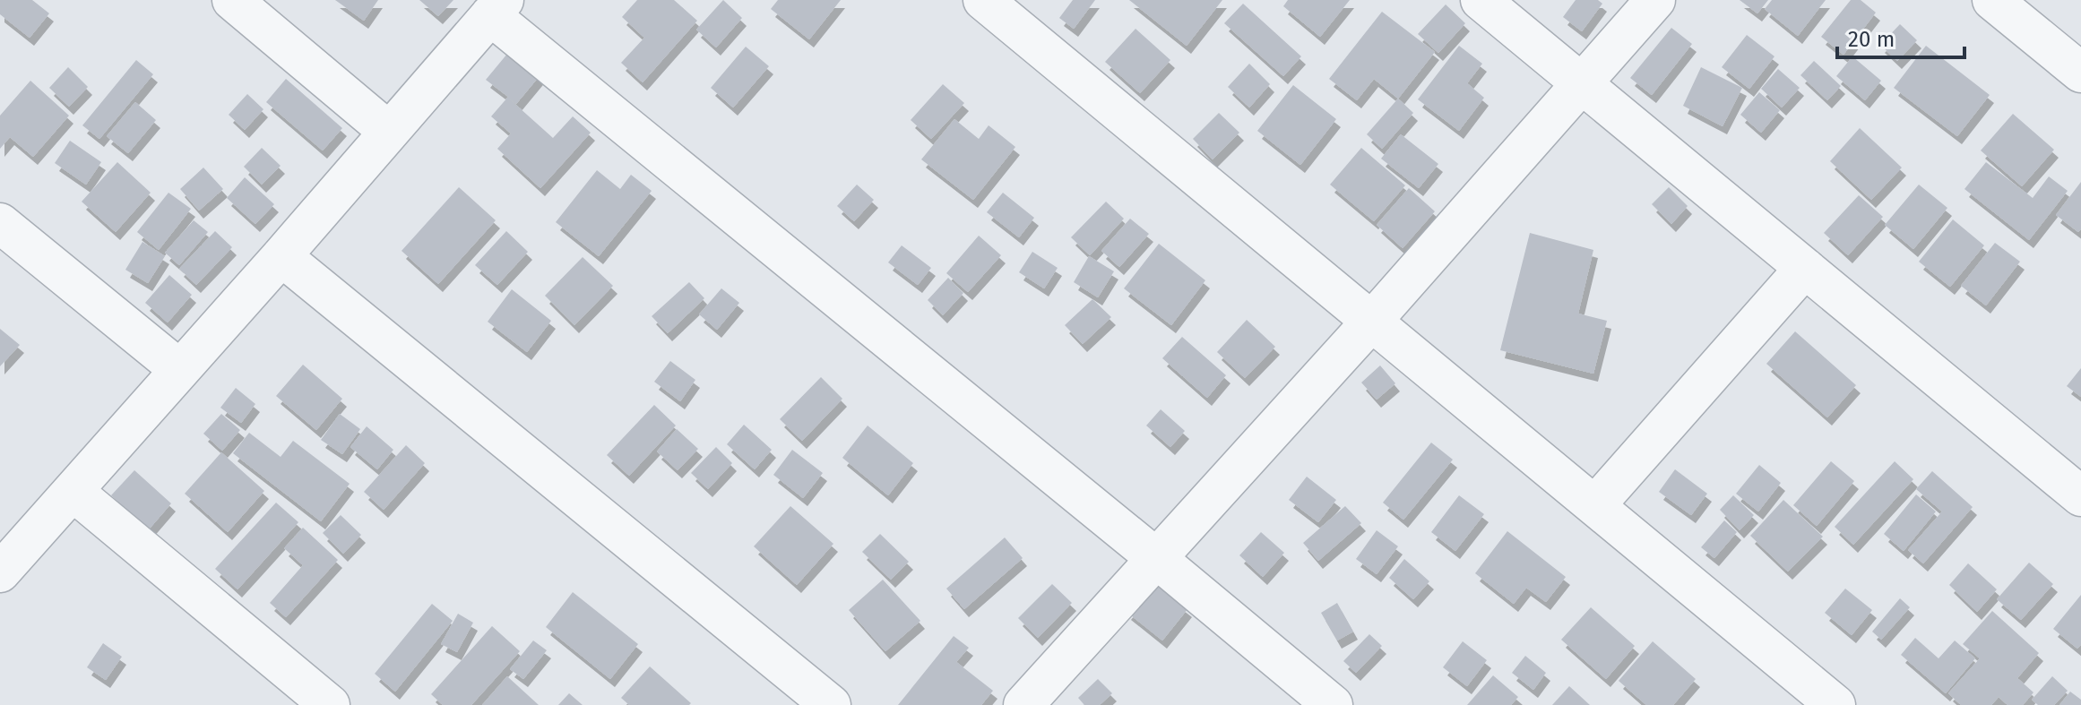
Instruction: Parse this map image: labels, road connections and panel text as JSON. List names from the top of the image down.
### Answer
{
  "scale_bar": "20 m"
}
